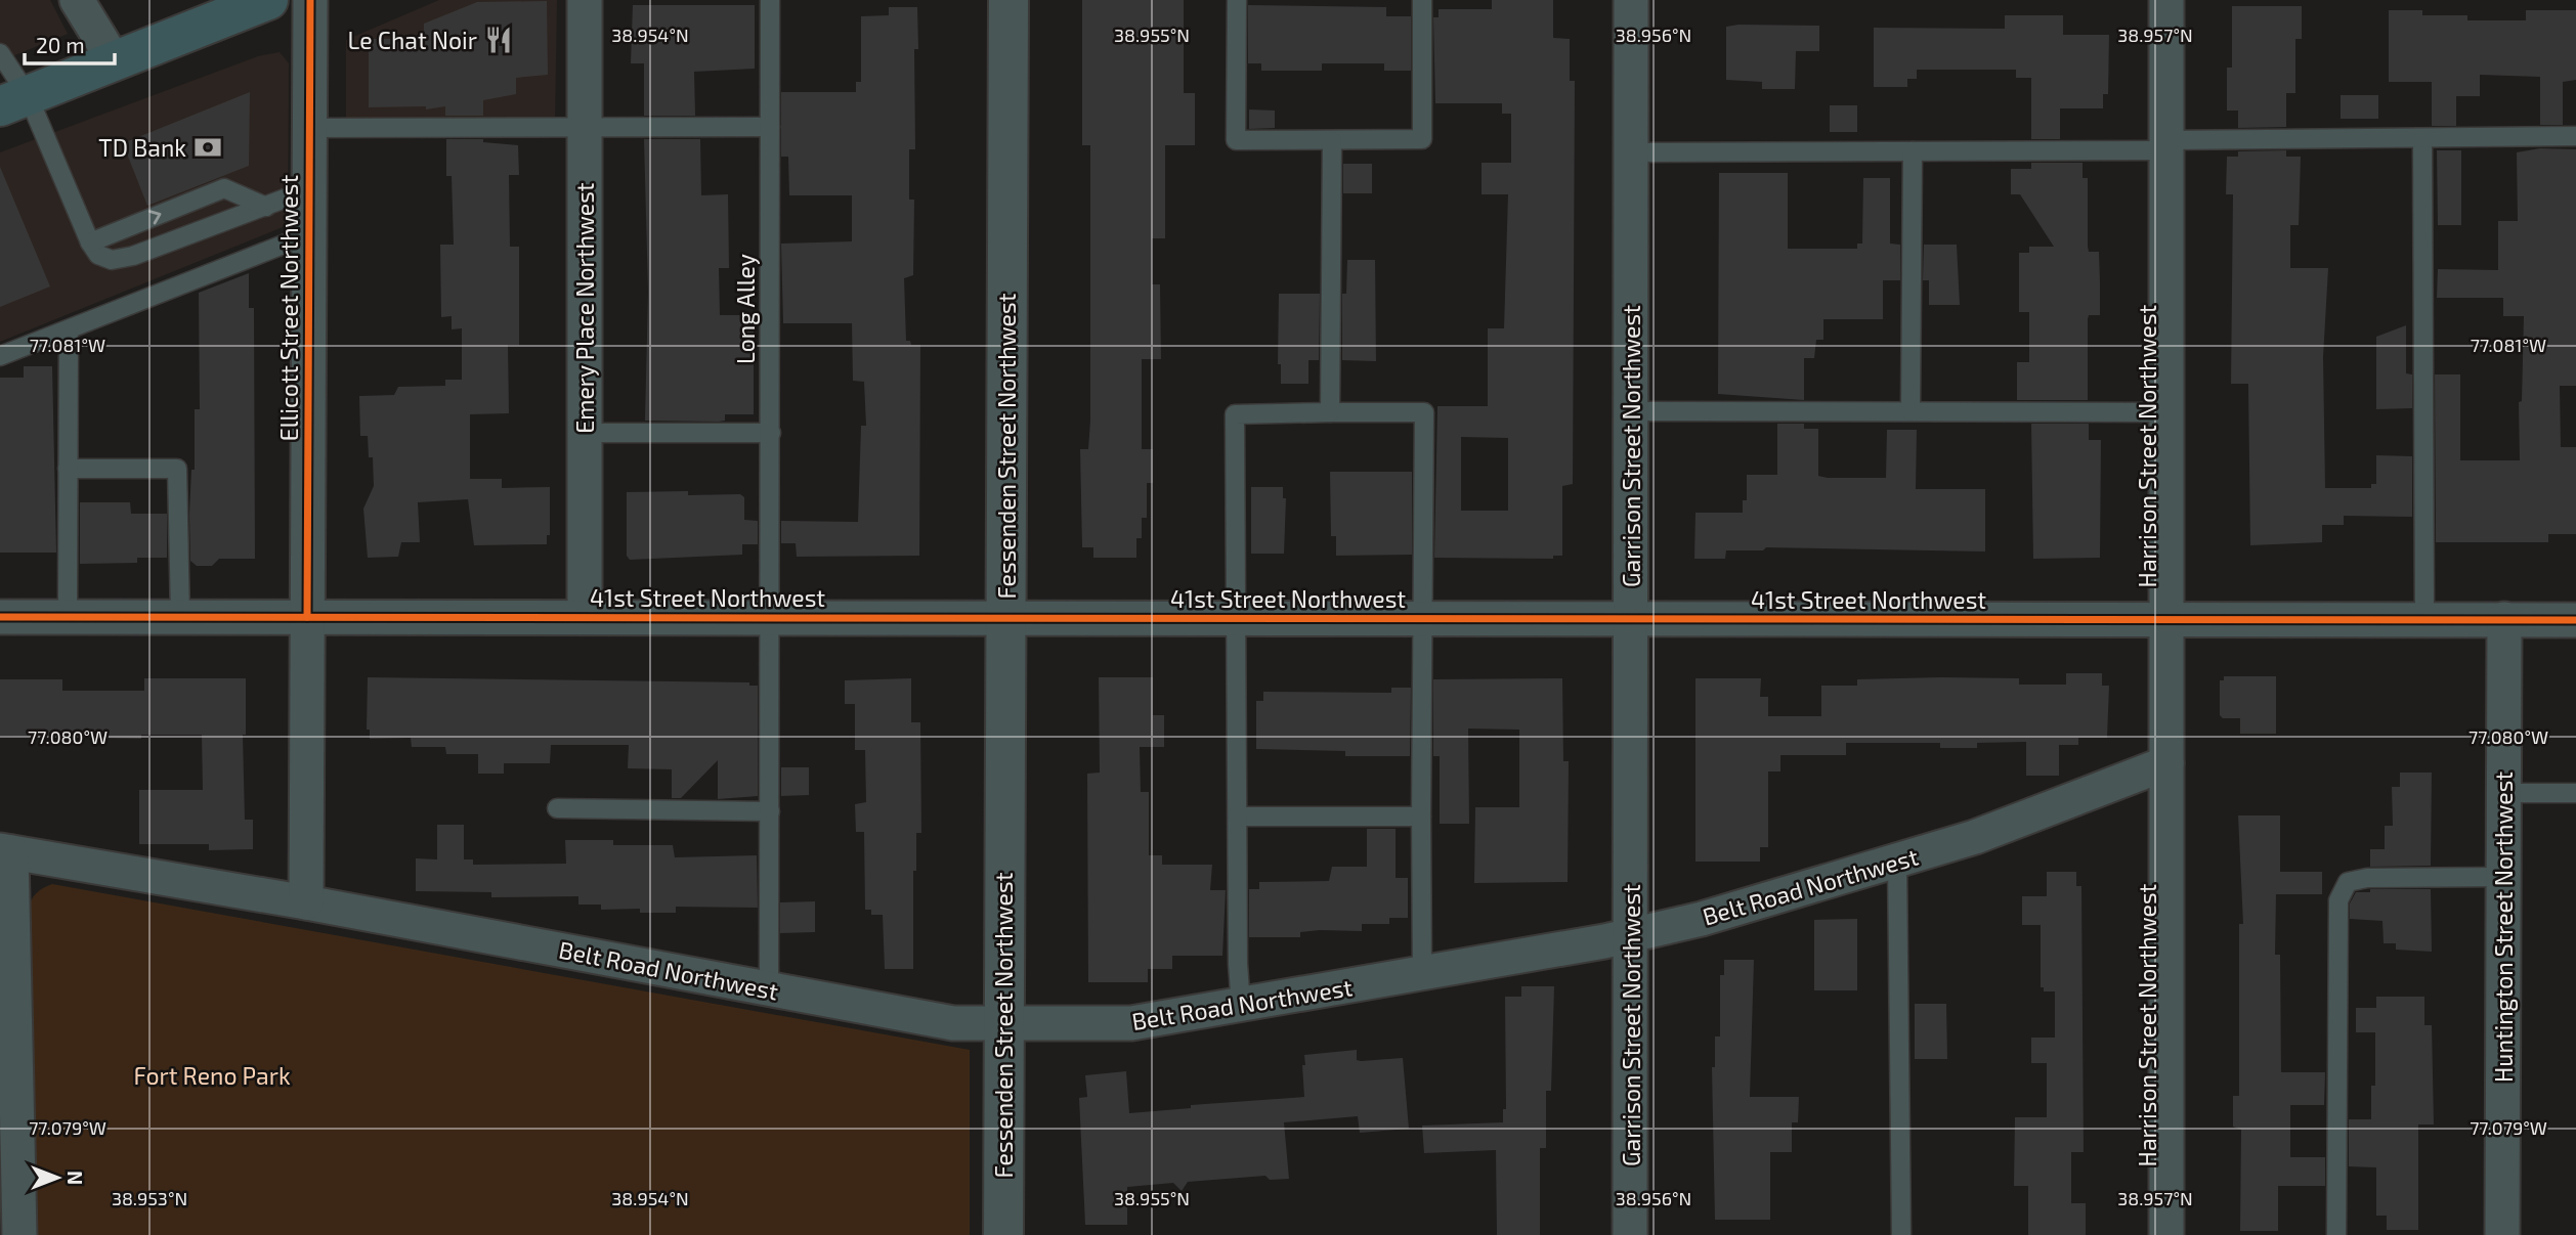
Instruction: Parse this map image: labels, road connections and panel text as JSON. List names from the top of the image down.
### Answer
{
  "streets": {
    "street": [
      "Ellicott Street Northwest",
      "Emery Place Northwest",
      "Fessenden Street Northwest",
      "Garrison Street Northwest",
      "Harrison Street Northwest",
      "41st Street Northwest",
      "Belt Road Northwest",
      "Huntington Street Northwest"
    ],
    "lane": ["Long Alley"]
  },
  "crossings": [
    ["Ellicott Street Northwest", "41st Street Northwest"],
    ["Ellicott Street Northwest", "Belt Road Northwest"],
    ["Emery Place Northwest", "41st Street Northwest"],
    ["Long Alley", "41st Street Northwest"],
    ["Long Alley", "Belt Road Northwest"],
    ["Fessenden Street Northwest", "41st Street Northwest"],
    ["Fessenden Street Northwest", "Belt Road Northwest"],
    ["Garrison Street Northwest", "41st Street Northwest"],
    ["Garrison Street Northwest", "Belt Road Northwest"],
    ["Harrison Street Northwest", "41st Street Northwest"],
    ["Harrison Street Northwest", "Belt Road Northwest"],
    ["41st Street Northwest", "Huntington Street Northwest"]
  ],
  "parks": ["Fort Reno Park"],
  "places": {
    "restaurant": ["Le Chat Noir"],
    "bank": ["TD Bank"]
  },
  "scale_bar": "20 m",
  "north": "right",
  "coordinates": [
    "38.954°N",
    "38.955°N",
    "38.956°N",
    "38.957°N",
    "77.081°W",
    "77.080°W",
    "77.079°W",
    "38.953°N"
  ]
}
